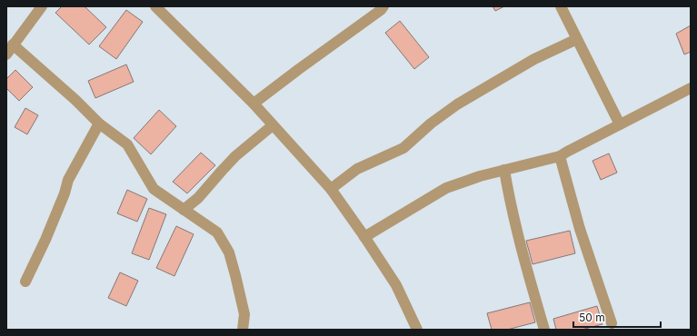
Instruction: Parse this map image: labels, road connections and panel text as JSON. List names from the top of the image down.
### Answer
{
  "scale_bar": "50 m"
}
